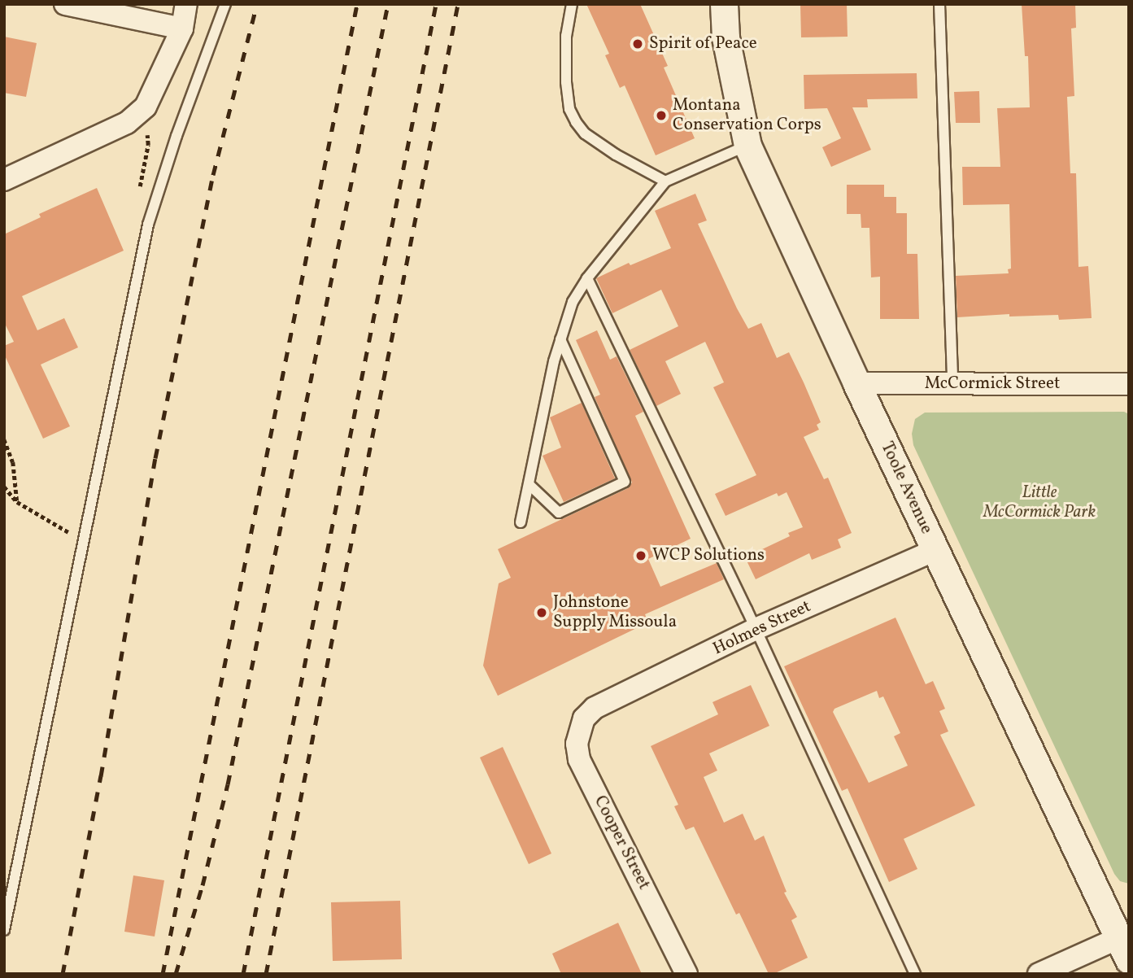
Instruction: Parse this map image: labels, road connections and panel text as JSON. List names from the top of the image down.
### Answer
{
  "streets": {
    "street": [
      "McCormick Street",
      "Toole Avenue",
      "Holmes Street",
      "Cooper Street"
    ]
  },
  "crossings": [
    ["McCormick Street", "Toole Avenue"],
    ["Toole Avenue", "Holmes Street"],
    ["Holmes Street", "Cooper Street"]
  ],
  "parks": ["Little McCormick Park"],
  "places": [
    "Spirit of Peace",
    "Montana Conservation Corps",
    "WCP Solutions",
    "Johnstone Supply Missoula"
  ]
}
